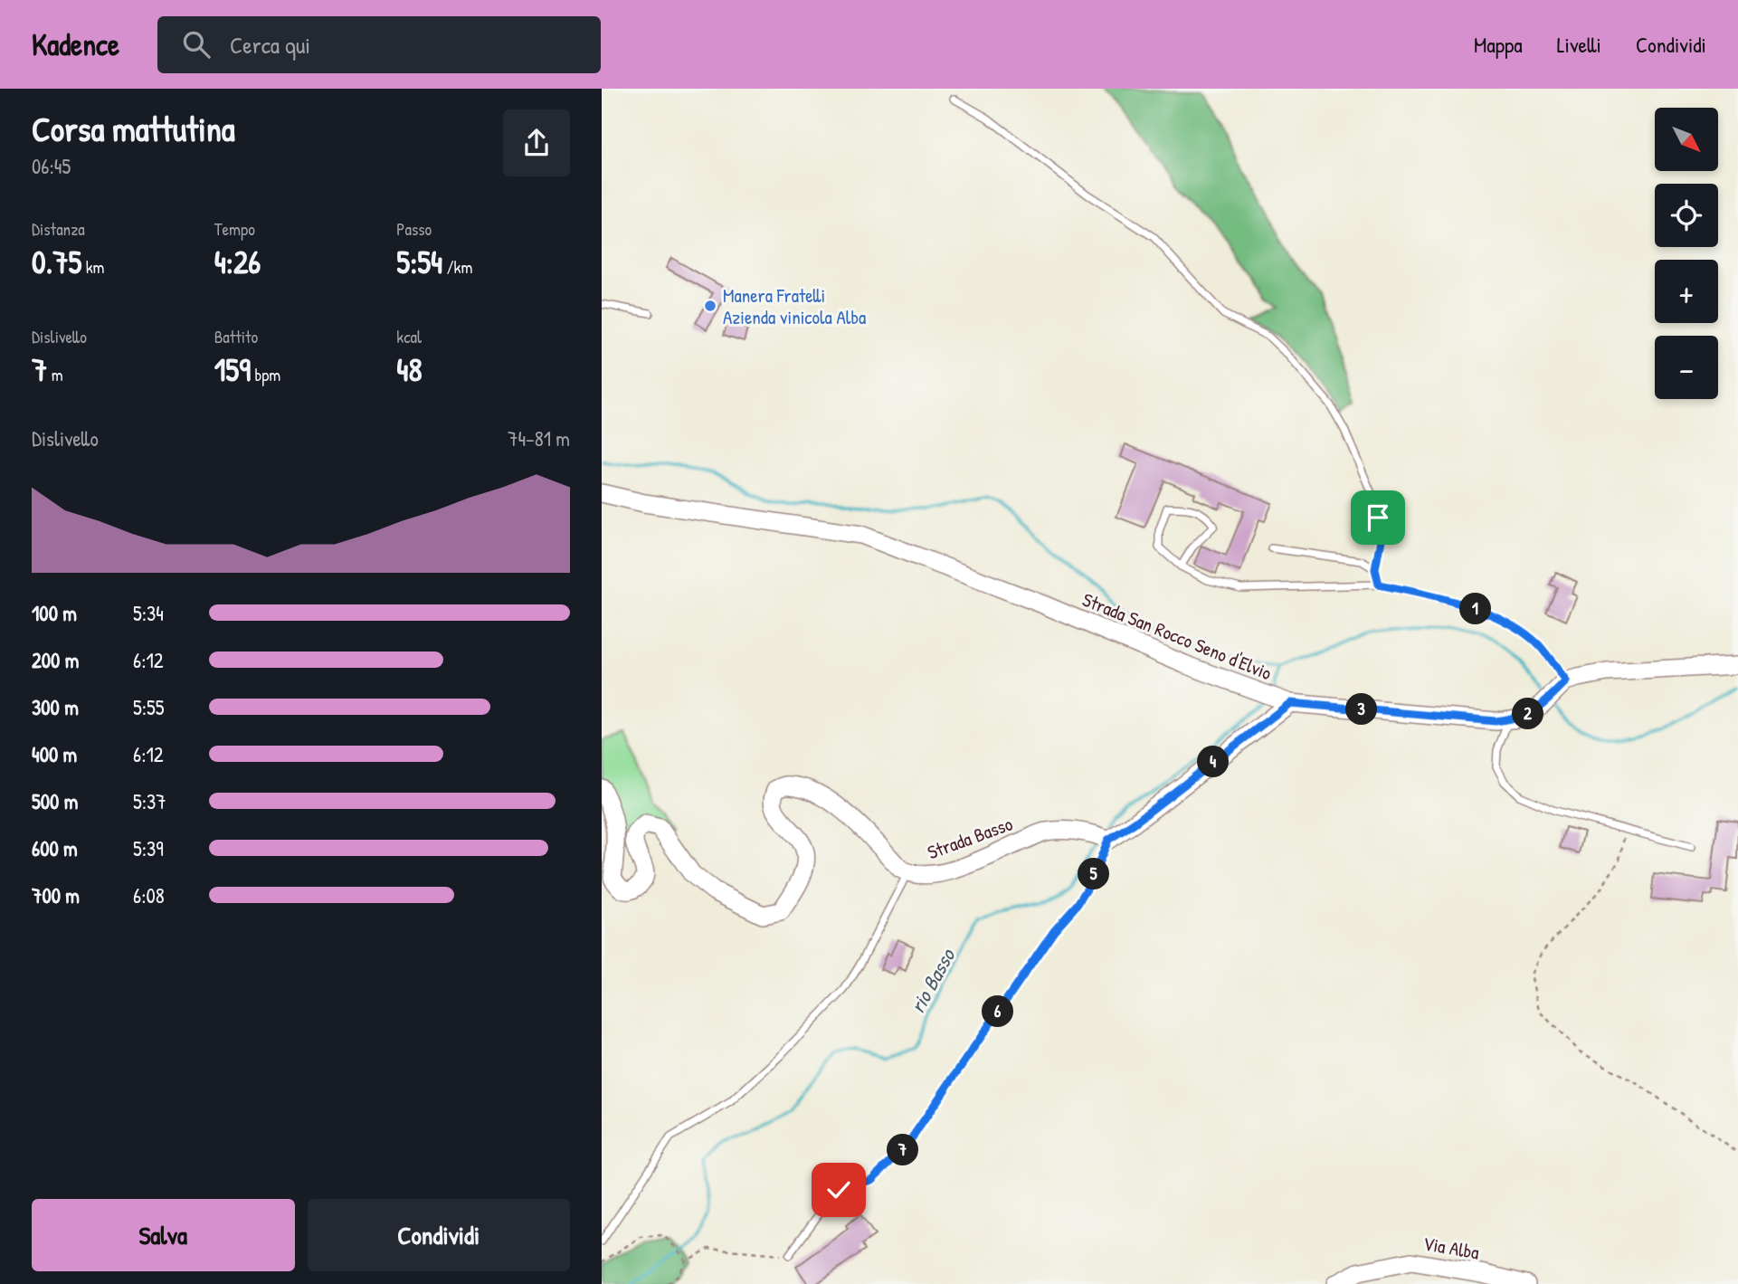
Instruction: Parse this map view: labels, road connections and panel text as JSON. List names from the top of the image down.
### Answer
{
  "streets": {
    "street": ["Strada San Rocco Seno d'Elvio", "Strada Basso", "Via Alba"]
  },
  "water": ["rio Basso"],
  "places": ["Manera Fratelli Azienda vinicola Alba"],
  "north": "bottom right",
  "page": {
    "header": "Kadence",
    "search": "Cerca qui",
    "nav": ["Mappa", "Livelli", "Condividi"],
    "heading": ["Corsa mattutina", "06:45"],
    "map_buttons": ["+", "−"],
    "stats": [
      ["Distanza", "0.75 km"],
      ["Tempo", "4:26"],
      ["Passo", "5:54 /km"],
      ["Dislivello", "7 m"],
      ["Battito", "159 bpm"],
      ["kcal", "48"]
    ],
    "chart": ["Dislivello", "74–81 m"],
    "list": [
      {
        "name": "100 m",
        "note": "5:34"
      },
      {
        "name": "200 m",
        "note": "6:12"
      },
      {
        "name": "300 m",
        "note": "5:55"
      },
      {
        "name": "400 m",
        "note": "6:12"
      },
      {
        "name": "500 m",
        "note": "5:37"
      },
      {
        "name": "600 m",
        "note": "5:39"
      },
      {
        "name": "700 m",
        "note": "6:08"
      }
    ],
    "pins": [
      "1",
      "3",
      "2",
      "4",
      "5",
      "6",
      "7"
    ],
    "buttons": ["Salva", "Condividi"]
  }
}
